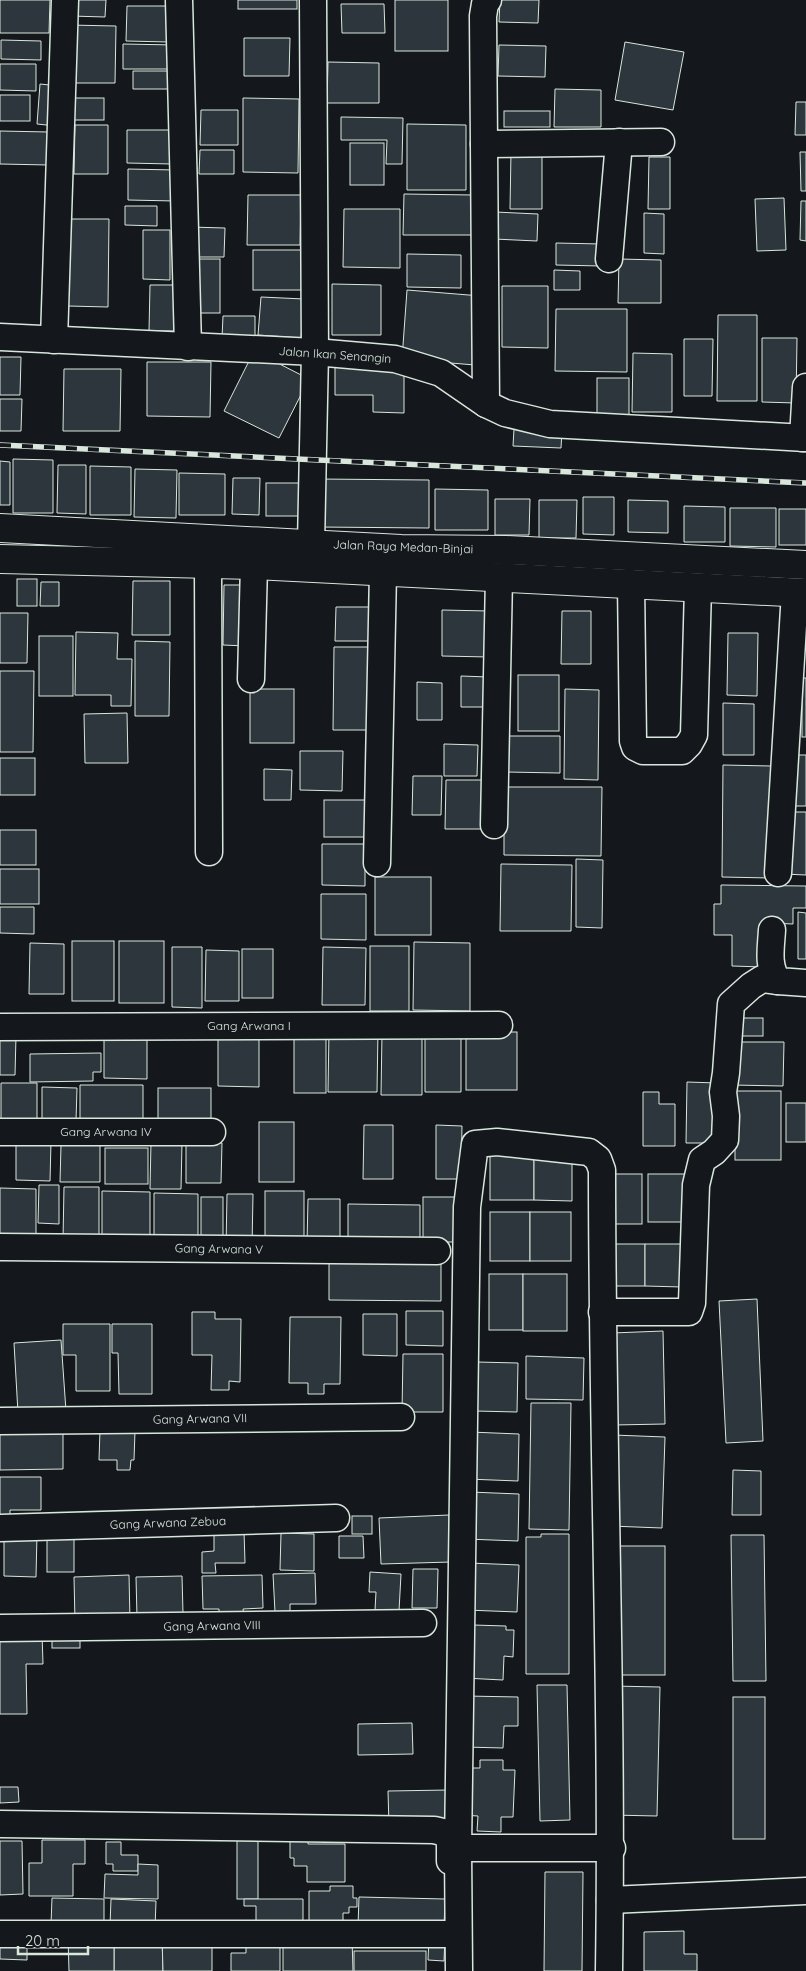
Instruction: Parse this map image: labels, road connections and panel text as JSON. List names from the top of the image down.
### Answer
{
  "streets": {
    "main road": ["Jalan Raya Medan-Binjai"],
    "street": [
      "Jalan Ikan Senangin",
      "Gang Arwana I",
      "Gang Arwana IV",
      "Gang Arwana V",
      "Gang Arwana VII",
      "Gang Arwana Zebua",
      "Gang Arwana VIII"
    ]
  },
  "scale_bar": "20 m"
}
